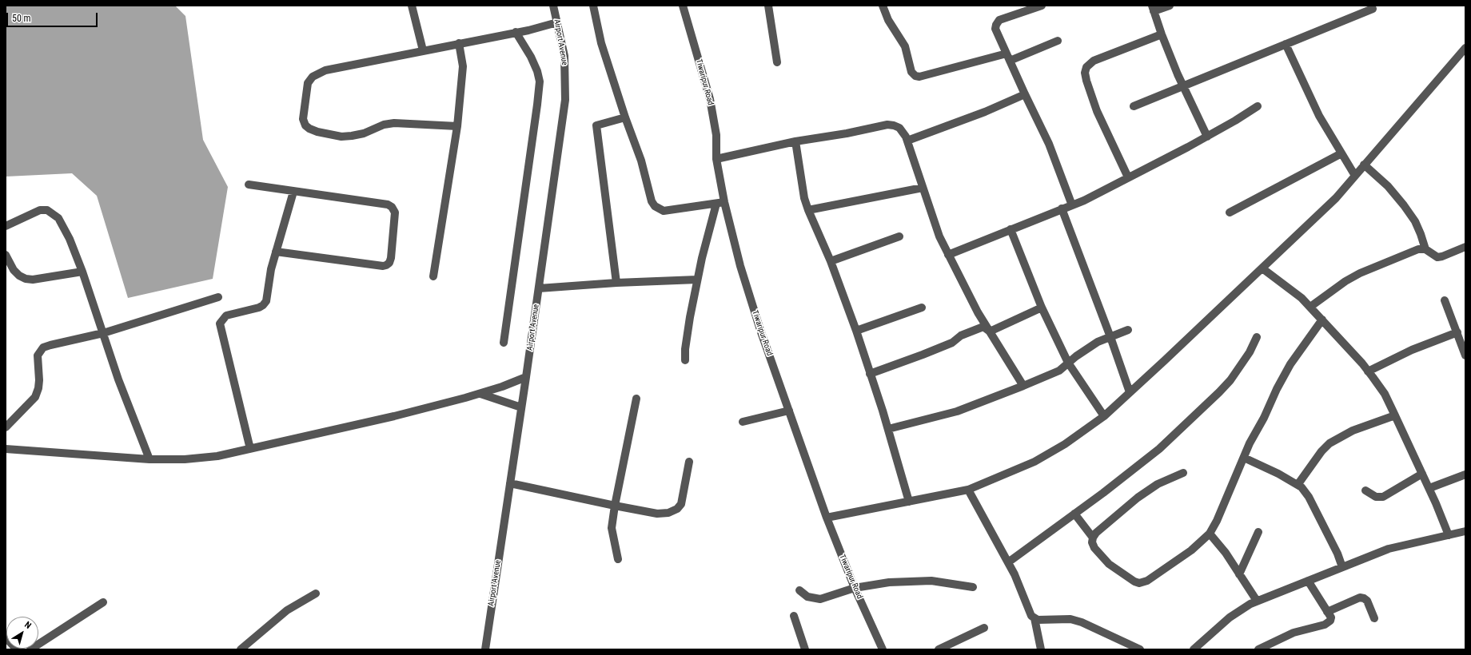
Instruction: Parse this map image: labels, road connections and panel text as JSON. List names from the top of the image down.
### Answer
{
  "streets": {
    "street": ["Airport Avenue", "Tiwaripur Road"]
  },
  "scale_bar": "50 m",
  "north": "top right"
}
